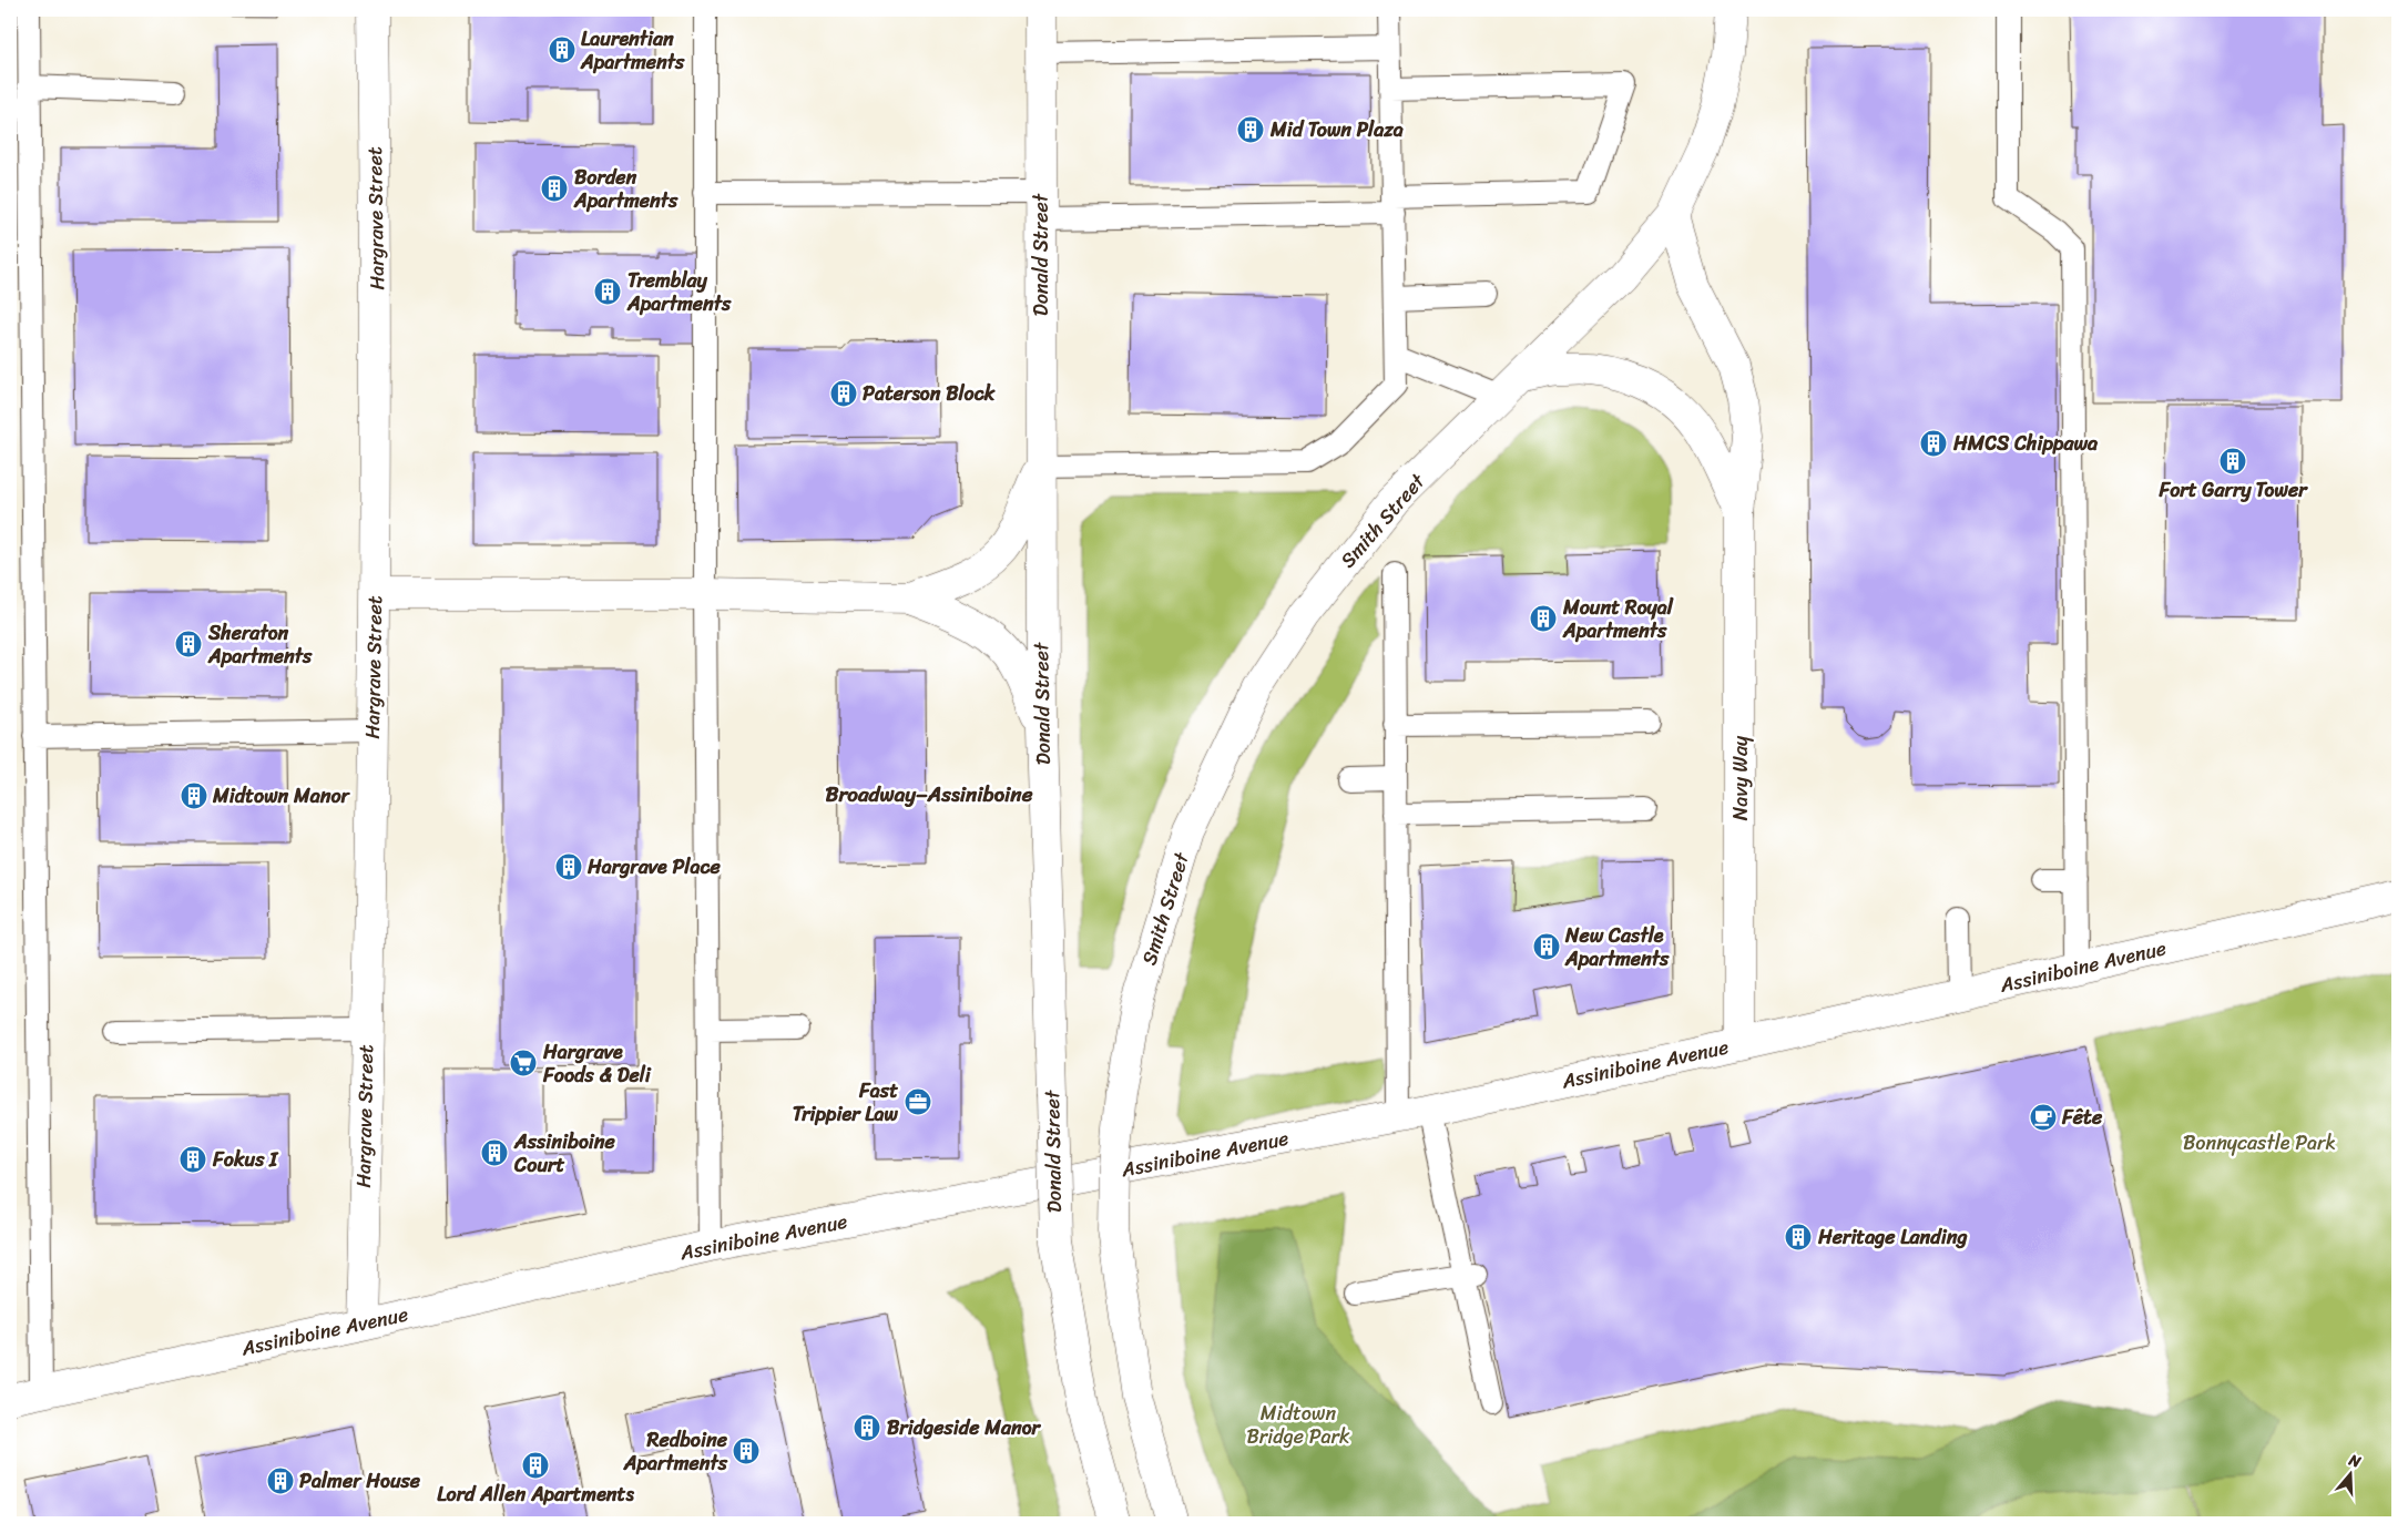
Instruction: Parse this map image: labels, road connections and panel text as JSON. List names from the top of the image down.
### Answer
{
  "streets": {
    "street": [
      "Hargrave Street",
      "Donald Street",
      "Smith Street",
      "Navy Way",
      "Assiniboine Avenue"
    ]
  },
  "crossings": [
    ["Hargrave Street", "Assiniboine Avenue"],
    ["Smith Street", "Navy Way"],
    ["Navy Way", "Assiniboine Avenue"]
  ],
  "districts": ["Broadway–Assiniboine"],
  "parks": ["Bonnycastle Park", "Midtown Bridge Park"],
  "places": {
    "building": [
      "Laurentian Apartments",
      "Mid Town Plaza",
      "Borden Apartments",
      "Tremblay Apartments",
      "Paterson Block",
      "HMCS Chippawa",
      "Fort Garry Tower",
      "Mount Royal Apartments",
      "Sheraton Apartments",
      "Midtown Manor",
      "Hargrave Place",
      "New Castle Apartments",
      "Assiniboine Court",
      "Fokus I",
      "Heritage Landing",
      "Bridgeside Manor",
      "Redboine Apartments",
      "Lord Allen Apartments",
      "Palmer House"
    ],
    "supermarket": ["Hargrave Foods & Deli"],
    "office": ["Fast Trippier Law"],
    "cafe": ["Fête"]
  },
  "north": "top"
}
